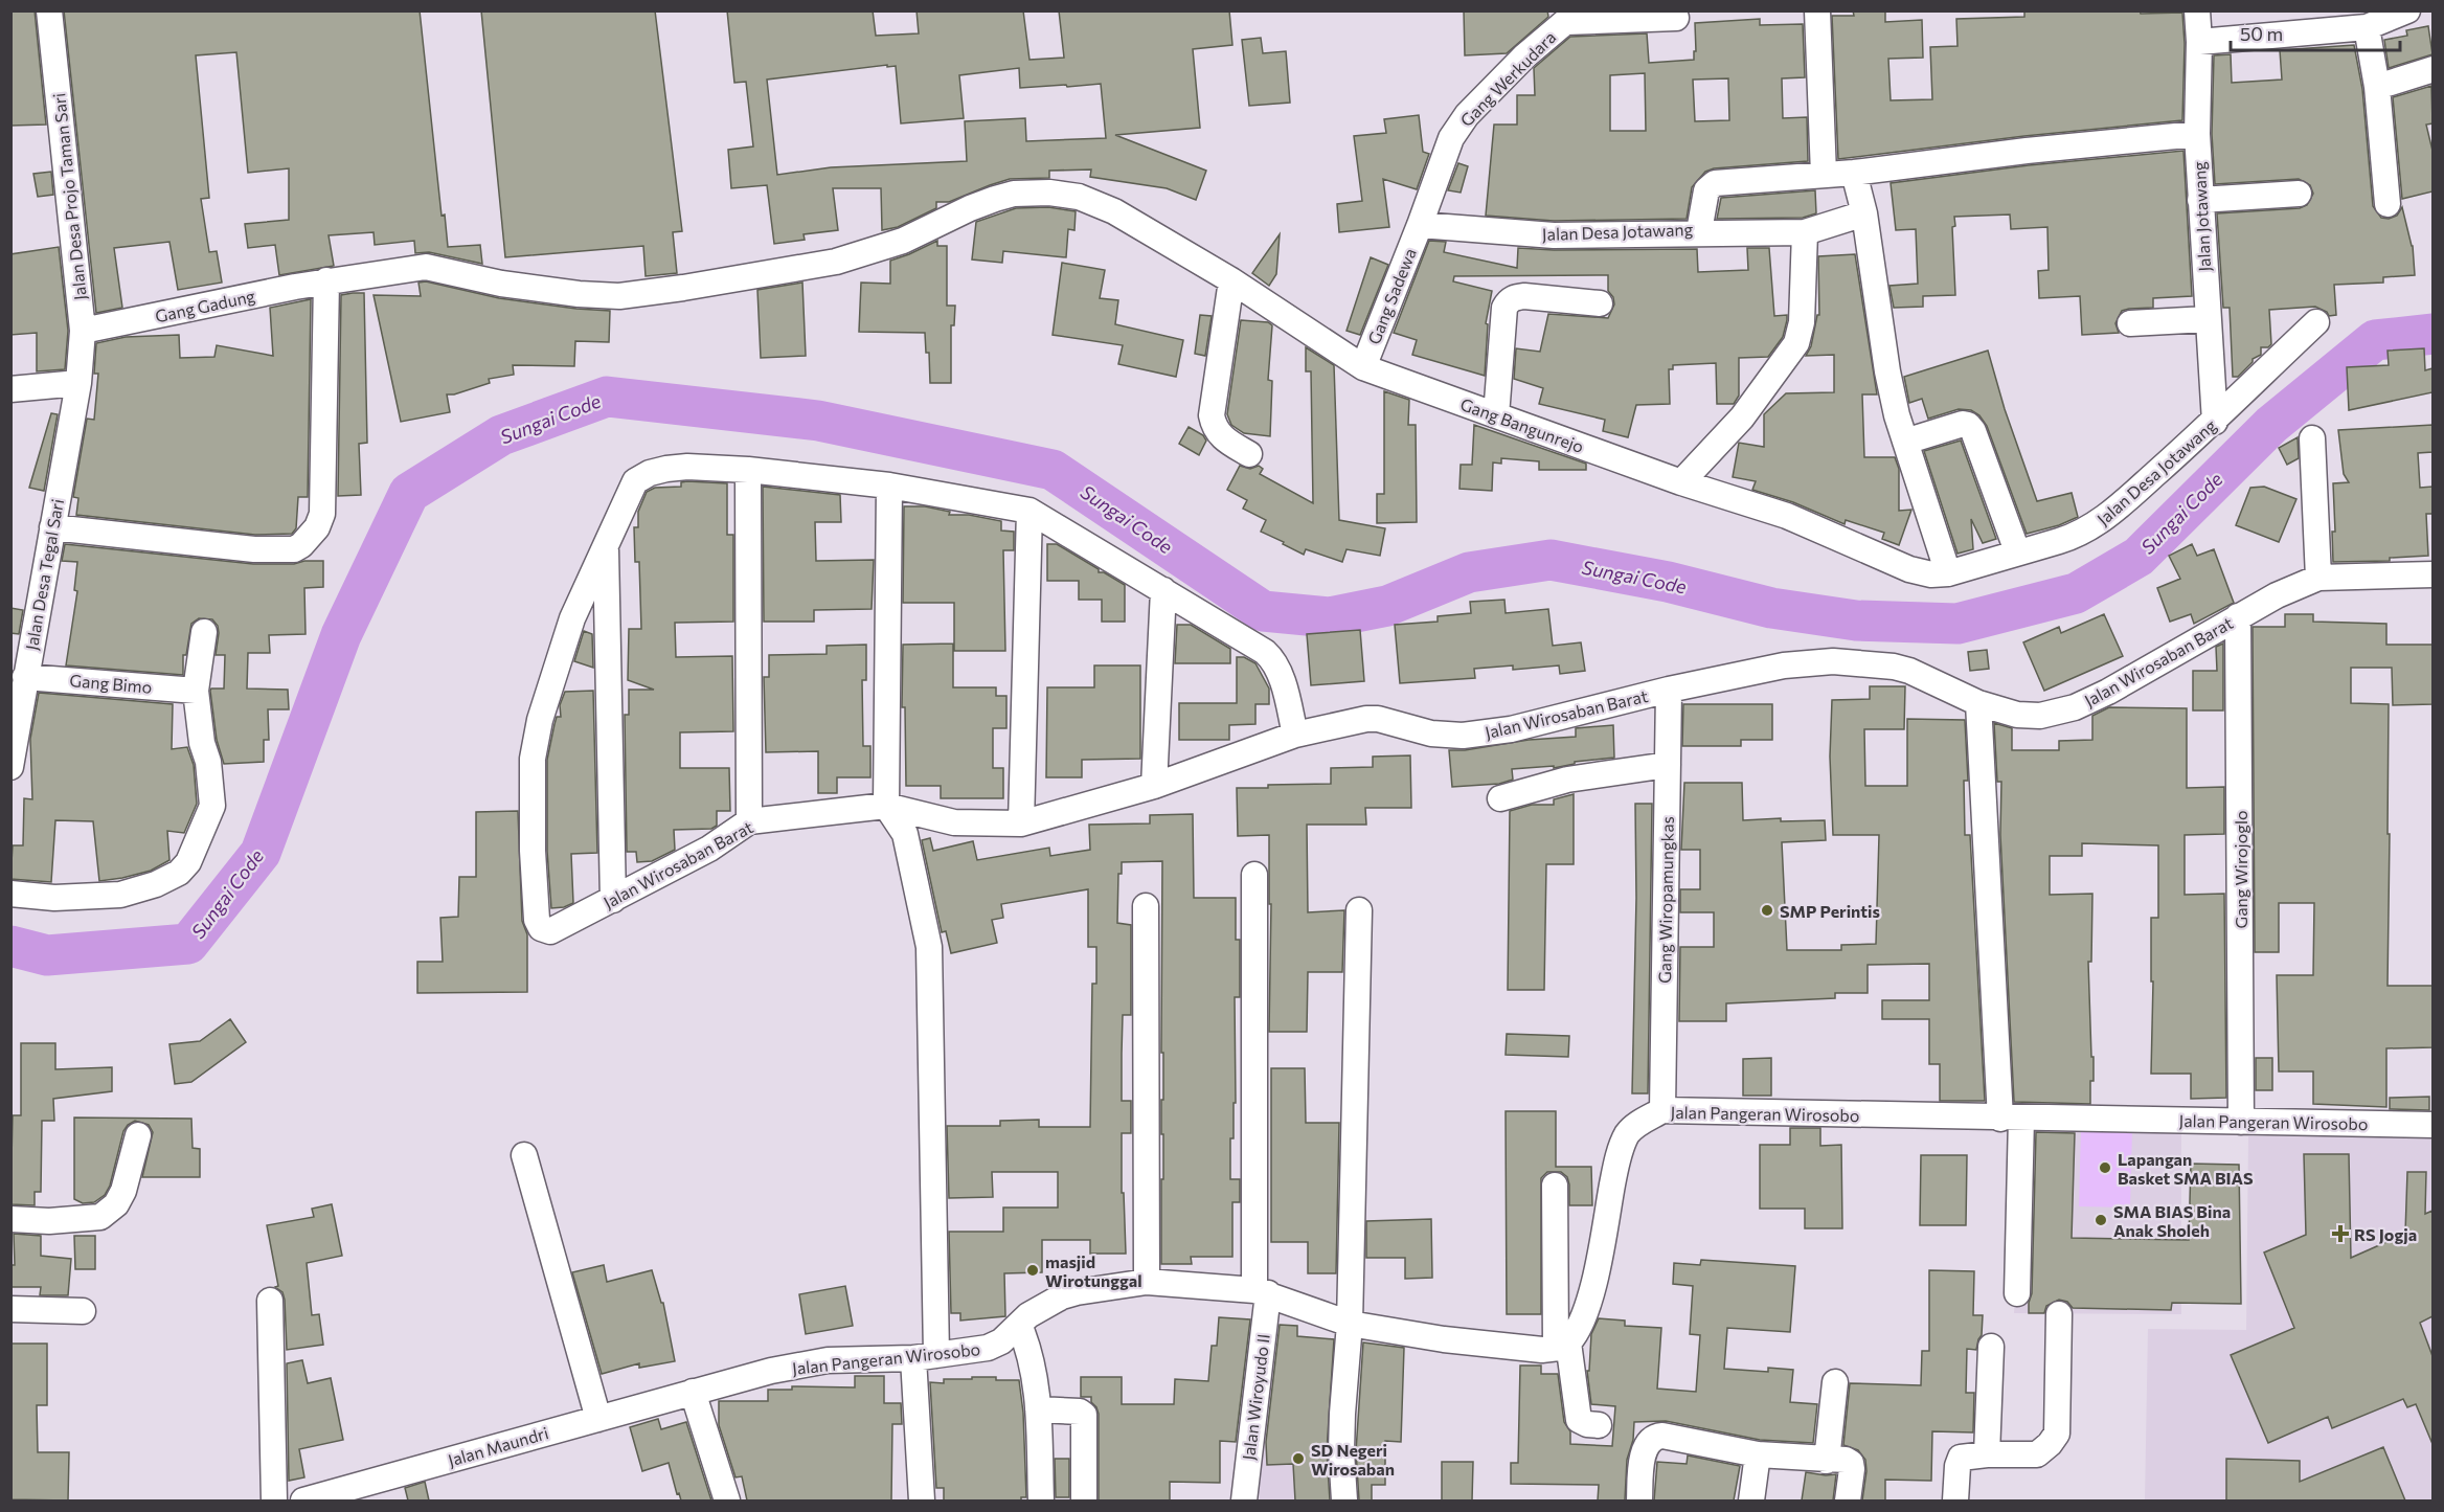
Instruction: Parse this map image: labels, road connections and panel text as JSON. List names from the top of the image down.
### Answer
{
  "streets": {
    "street": [
      "Gang Werkudara",
      "Jalan Desa Projo Taman Sari",
      "Jalan Jotawang",
      "Jalan Desa Jotawang",
      "Gang Sadewa",
      "Gang Gadung",
      "Gang Bangunrejo",
      "Jalan Desa Tegal Sari",
      "Jalan Wirosaban Barat",
      "Gang Bimo",
      "Gang Wirojoglo",
      "Gang Wiropamungkas",
      "Jalan Pangeran Wirosobo",
      "Jalan Wiroyudo II",
      "Jalan Maundri"
    ]
  },
  "crossings": [
    ["Gang Werkudara", "Jalan Desa Jotawang"],
    ["Gang Werkudara", "Gang Sadewa"],
    ["Jalan Desa Projo Taman Sari", "Gang Gadung"],
    ["Jalan Desa Projo Taman Sari", "Jalan Desa Tegal Sari"],
    ["Jalan Jotawang", "Jalan Desa Jotawang"],
    ["Jalan Desa Jotawang", "Gang Sadewa"],
    ["Jalan Desa Jotawang", "Gang Bangunrejo"],
    ["Gang Sadewa", "Gang Bangunrejo"],
    ["Gang Gadung", "Gang Bangunrejo"],
    ["Jalan Desa Tegal Sari", "Gang Bimo"],
    ["Jalan Wirosaban Barat", "Gang Wirojoglo"],
    ["Jalan Wirosaban Barat", "Gang Wiropamungkas"],
    ["Gang Wirojoglo", "Jalan Pangeran Wirosobo"],
    ["Gang Wiropamungkas", "Jalan Pangeran Wirosobo"],
    ["Jalan Pangeran Wirosobo", "Jalan Wiroyudo II"],
    ["Jalan Pangeran Wirosobo", "Jalan Maundri"]
  ],
  "water": ["Sungai Code"],
  "places": {
    "other": [
      "SMP Perintis",
      "Lapangan Basket SMA BIAS",
      "SMA BIAS Bina Anak Sholeh",
      "masjid Wirotunggal",
      "SD Negeri Wirosaban"
    ],
    "health": ["RS Jogja"]
  },
  "scale_bar": "50 m"
}
